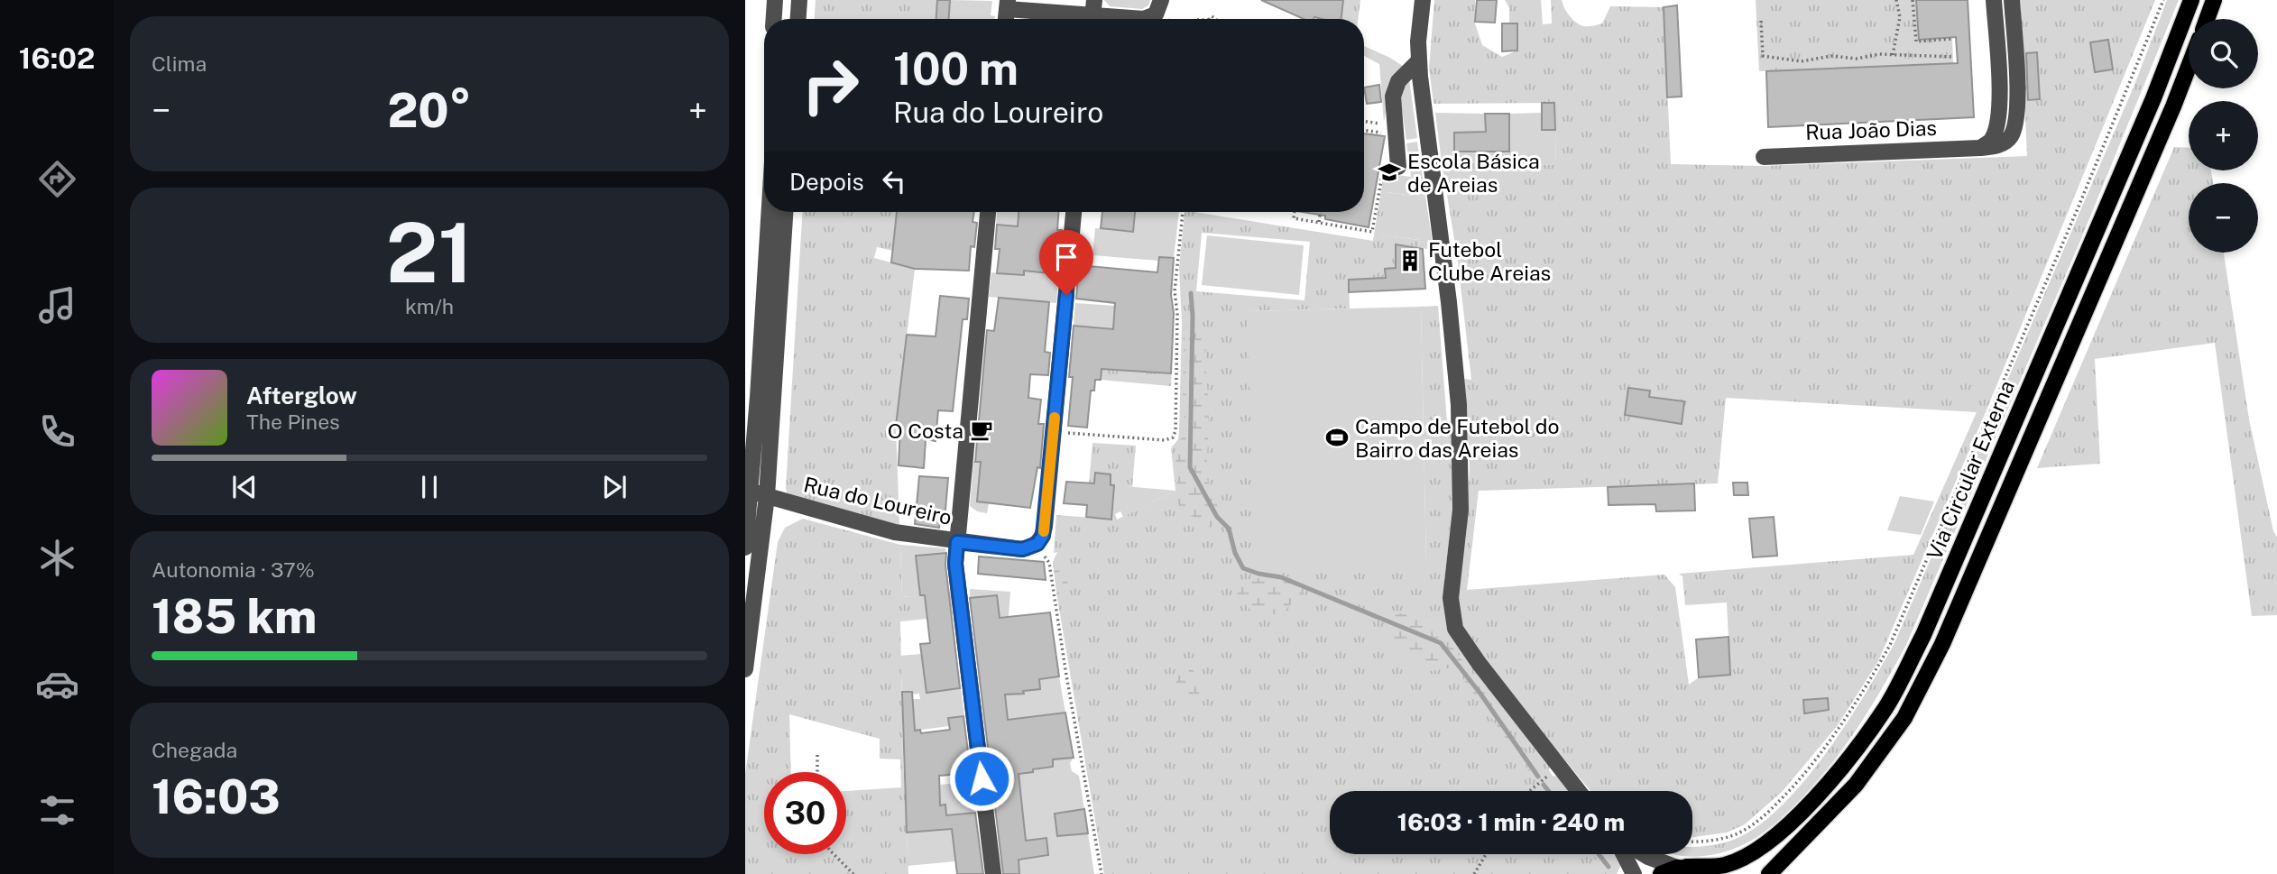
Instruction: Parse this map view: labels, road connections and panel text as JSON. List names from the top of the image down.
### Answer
{
  "streets": {
    "main road": ["Via Circular Externa"],
    "street": ["Rua João Dias", "Rua do Loureiro"]
  },
  "places": {
    "school or university": ["Escola Básica de Areias"],
    "building": ["Futebol Clube Areias"],
    "cafe": ["O Costa"],
    "sports": ["Campo de Futebol do Bairro das Areias"]
  },
  "page": {
    "tabs": "16:02",
    "tile": [
      "Clima",
      ["21", "km/h"],
      ["Autonomia · 37%", "185 km"],
      ["Chegada", "16:03"]
    ],
    "map_buttons": ["+", "−"],
    "turn": ["100 m", "Rua do Loureiro"],
    "heat": ["−", "20°", "+"],
    "then": "Depois",
    "song": ["Afterglow", "The Pines"],
    "limit": "30",
    "trip": "16:03 · 1 min · 240 m"
  }
}
